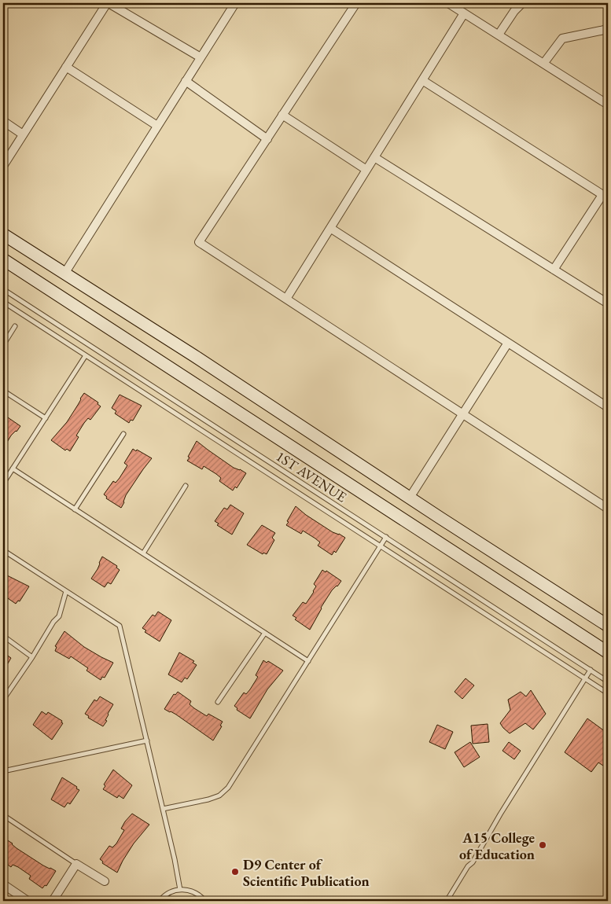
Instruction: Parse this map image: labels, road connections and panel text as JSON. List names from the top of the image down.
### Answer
{
  "streets": {
    "lane": ["1ST AVENUE"]
  },
  "places": ["A15 College of Education", "D9 Center of Scientific Publication"]
}
